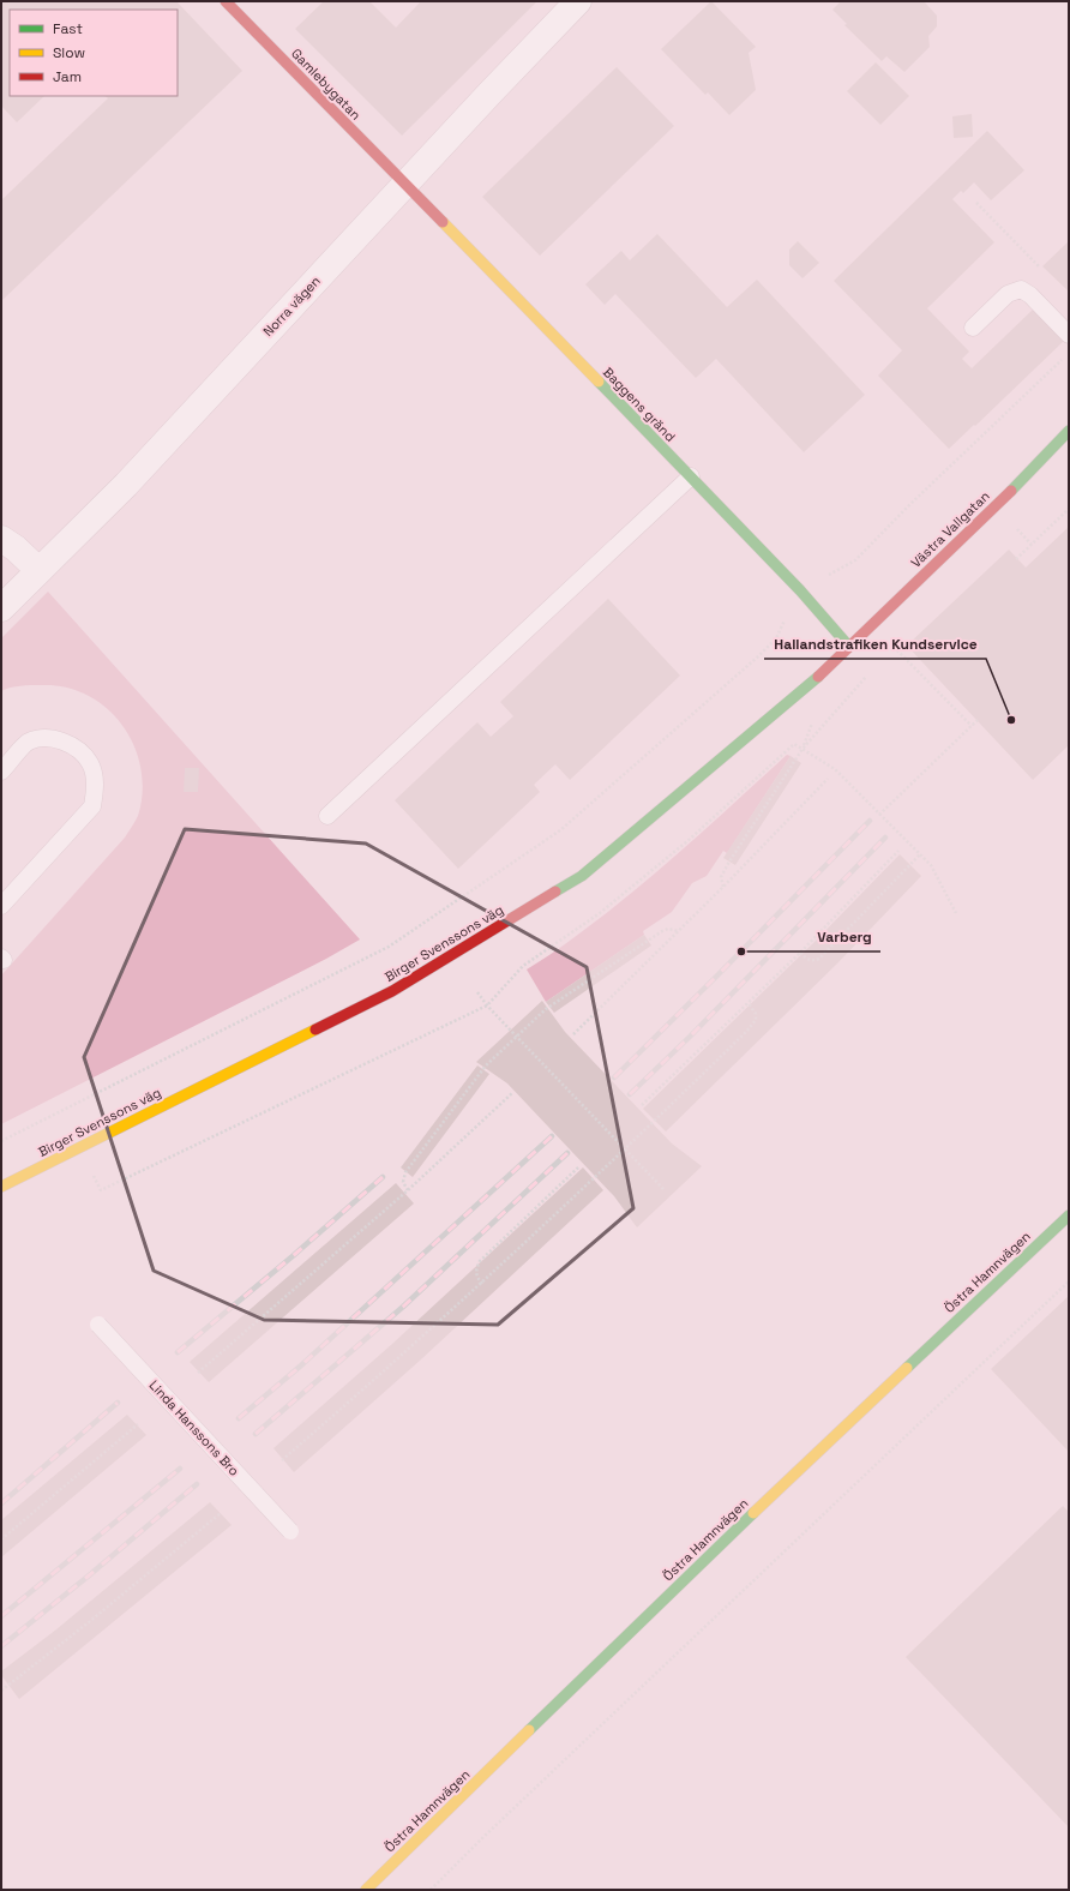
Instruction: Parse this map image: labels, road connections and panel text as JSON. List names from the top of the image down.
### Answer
{
  "streets": {
    "street": [
      "Gamlebygatan",
      "Norra vägen",
      "Baggens gränd",
      "Västra Vallgatan",
      "Birger Svenssons väg",
      "Östra Hamnvägen"
    ],
    "lane": ["Linda Hanssons Bro"]
  },
  "crossings": [
    ["Gamlebygatan", "Norra vägen"],
    ["Gamlebygatan", "Baggens gränd"],
    ["Norra vägen", "Baggens gränd"],
    ["Baggens gränd", "Västra Vallgatan"],
    ["Baggens gränd", "Birger Svenssons väg"],
    ["Västra Vallgatan", "Birger Svenssons väg"]
  ],
  "places": ["Hallandstrafiken Kundservice", "Varberg"],
  "legend": ["Fast", "Slow", "Jam"]
}
